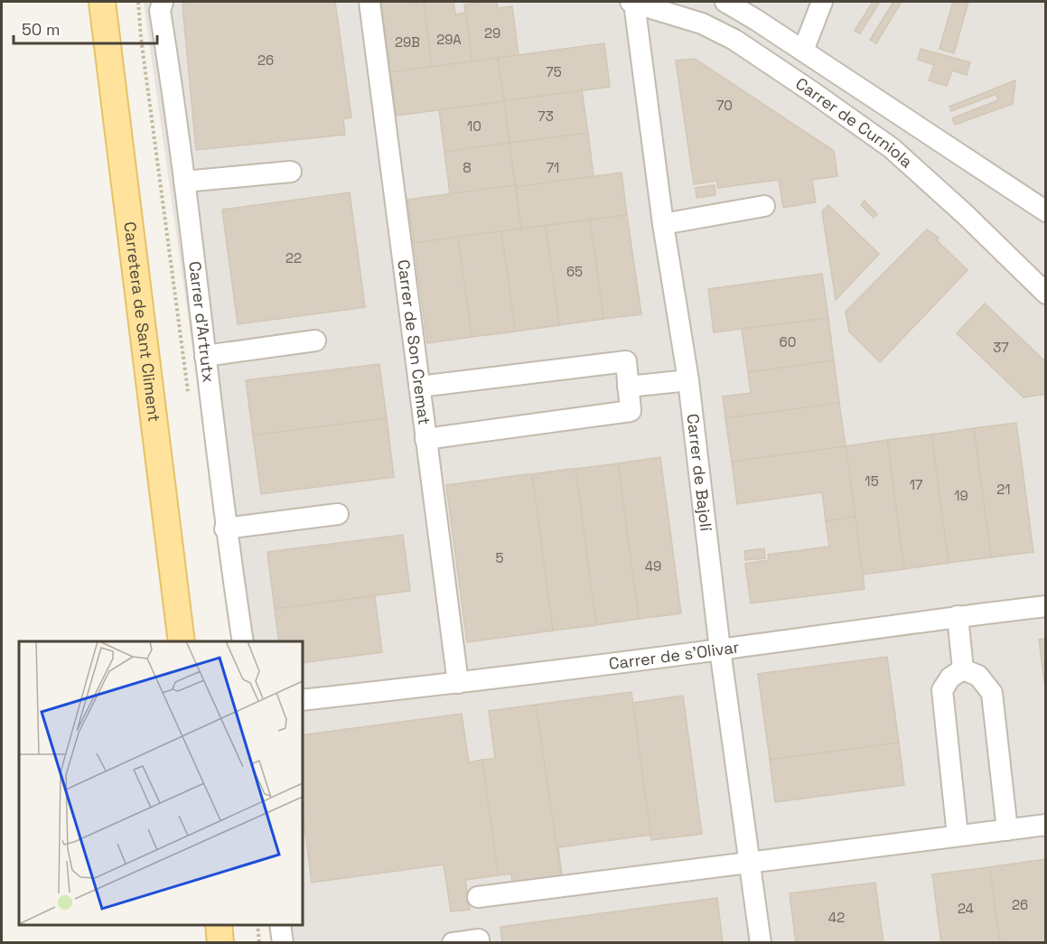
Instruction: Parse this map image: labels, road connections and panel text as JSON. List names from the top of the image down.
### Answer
{
  "streets": {
    "main road": ["Carretera de Sant Climent"],
    "street": [
      "Carrer de Curniola",
      "Carrer d'Artrutx",
      "Carrer de Son Cremat",
      "Carrer de Bajolí",
      "Carrer de s'Olivar"
    ]
  },
  "crossings": [
    ["Carrer de Curniola", "Carrer de Bajolí"],
    ["Carrer de Son Cremat", "Carrer de s'Olivar"],
    ["Carrer de Bajolí", "Carrer de s'Olivar"]
  ],
  "house_numbers": [
    "29",
    "29A",
    "29B",
    "26",
    "75",
    "70",
    "73",
    "10",
    "8",
    "71",
    "22",
    "65",
    "60",
    "37",
    "15",
    "17",
    "21",
    "19",
    "5",
    "49",
    "26",
    "24",
    "42"
  ],
  "scale_bar": "50 m"
}
